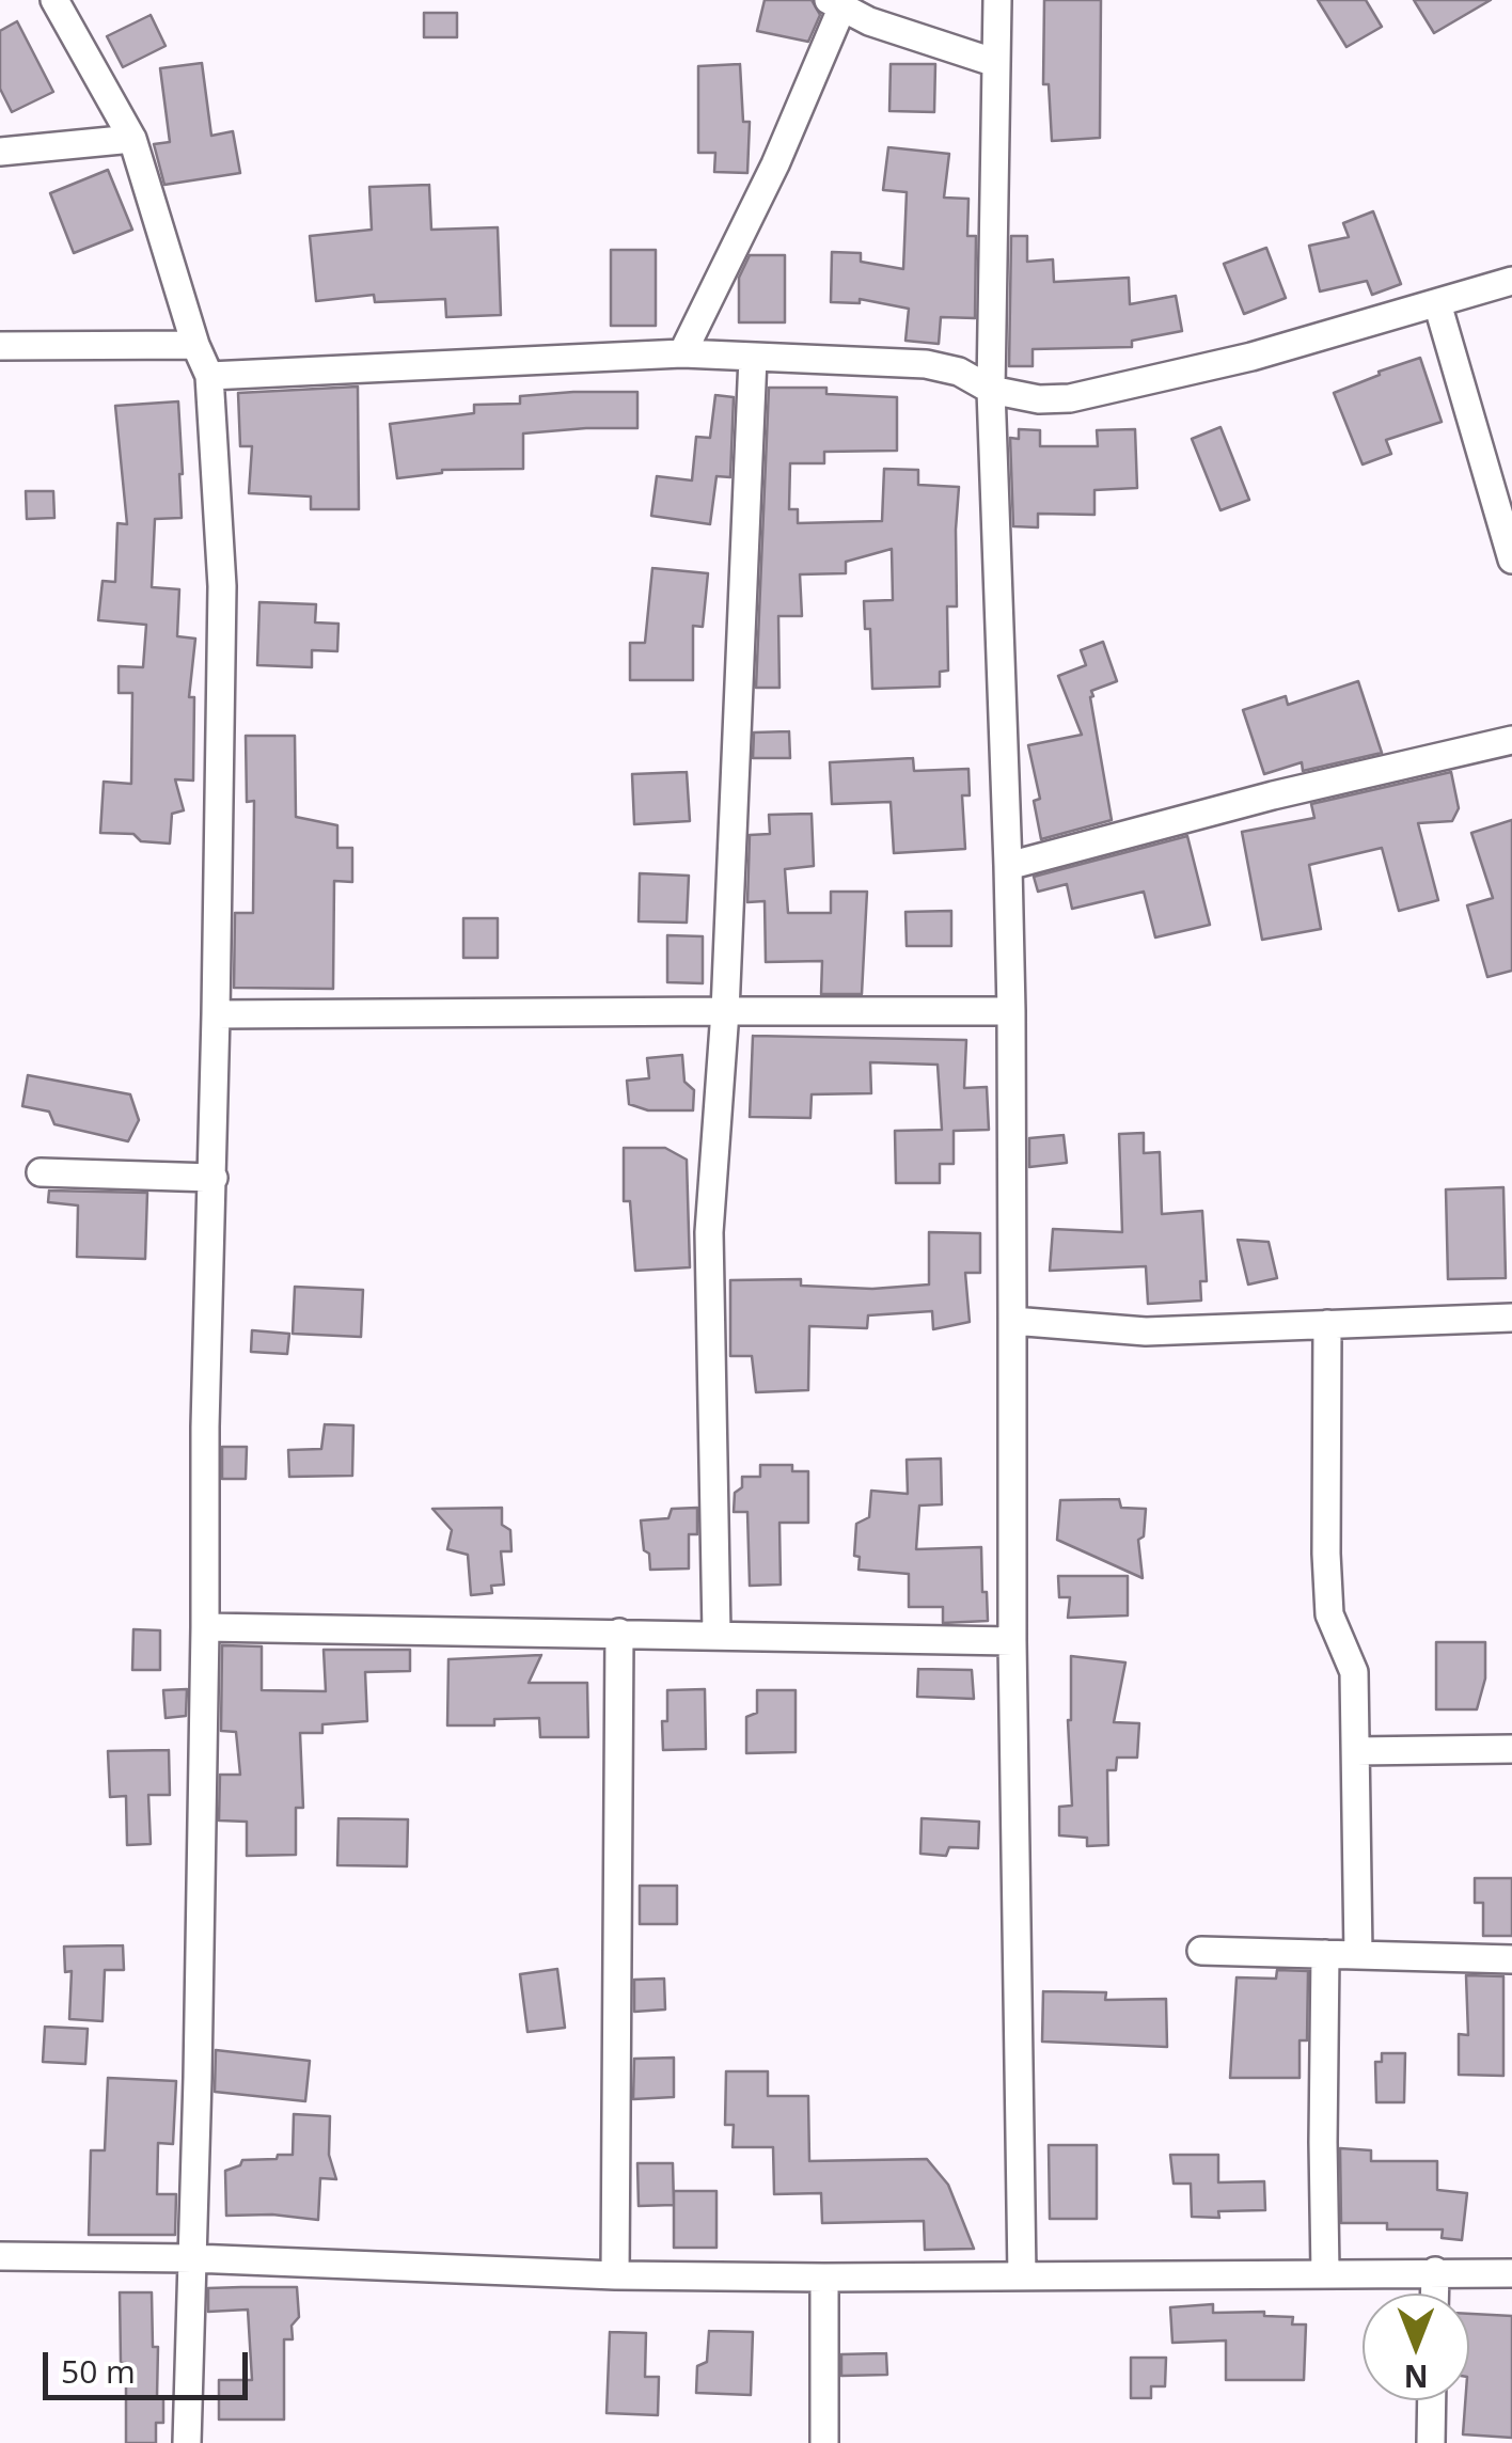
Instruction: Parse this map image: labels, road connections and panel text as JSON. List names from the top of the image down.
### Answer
{
  "scale_bar": "50 m",
  "north": "bottom"
}
